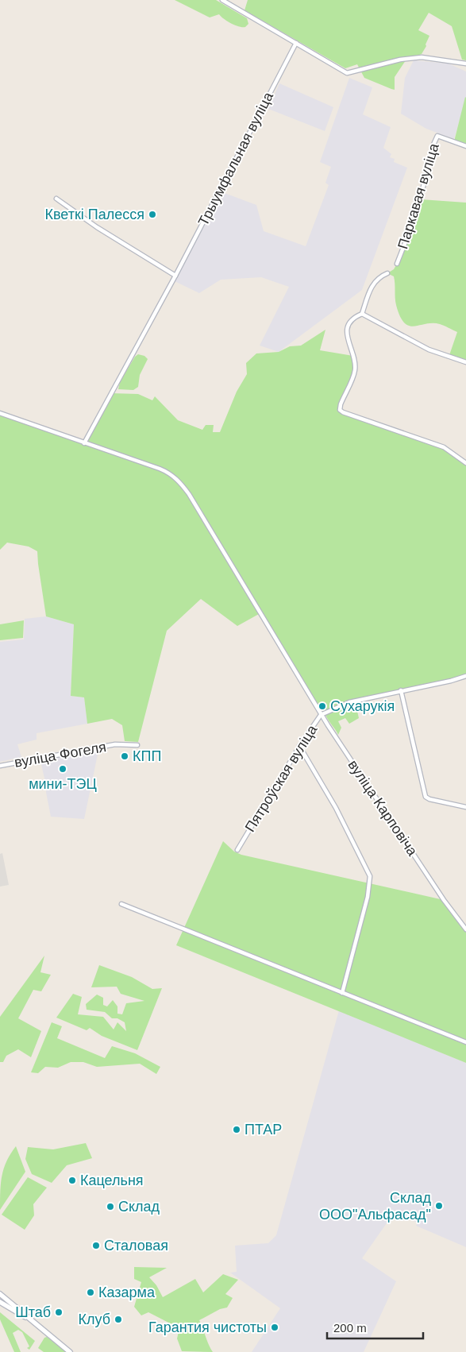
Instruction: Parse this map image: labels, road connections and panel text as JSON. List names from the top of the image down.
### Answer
{
  "streets": {
    "street": [
      "Трыумфальная вуліца",
      "Паркавая вуліца",
      "вуліца Фогеля",
      "Пятроўская вуліца",
      "вуліца Карповіча"
    ]
  },
  "crossings": [
    ["Трыумфальная вуліца", "вуліца Карповіча"],
    ["Пятроўская вуліца", "вуліца Карповіча"]
  ],
  "places": [
    "Кветкі Палесся",
    "Сухарукія",
    "КПП",
    "мини-ТЭЦ",
    "ПТАР",
    "Кацельня",
    "Склад ООО\"Альфасад\"",
    "Склад",
    "Сталовая",
    "Казарма",
    "Штаб",
    "Клуб",
    "Гарантия чистоты"
  ],
  "scale_bar": "200 m"
}
